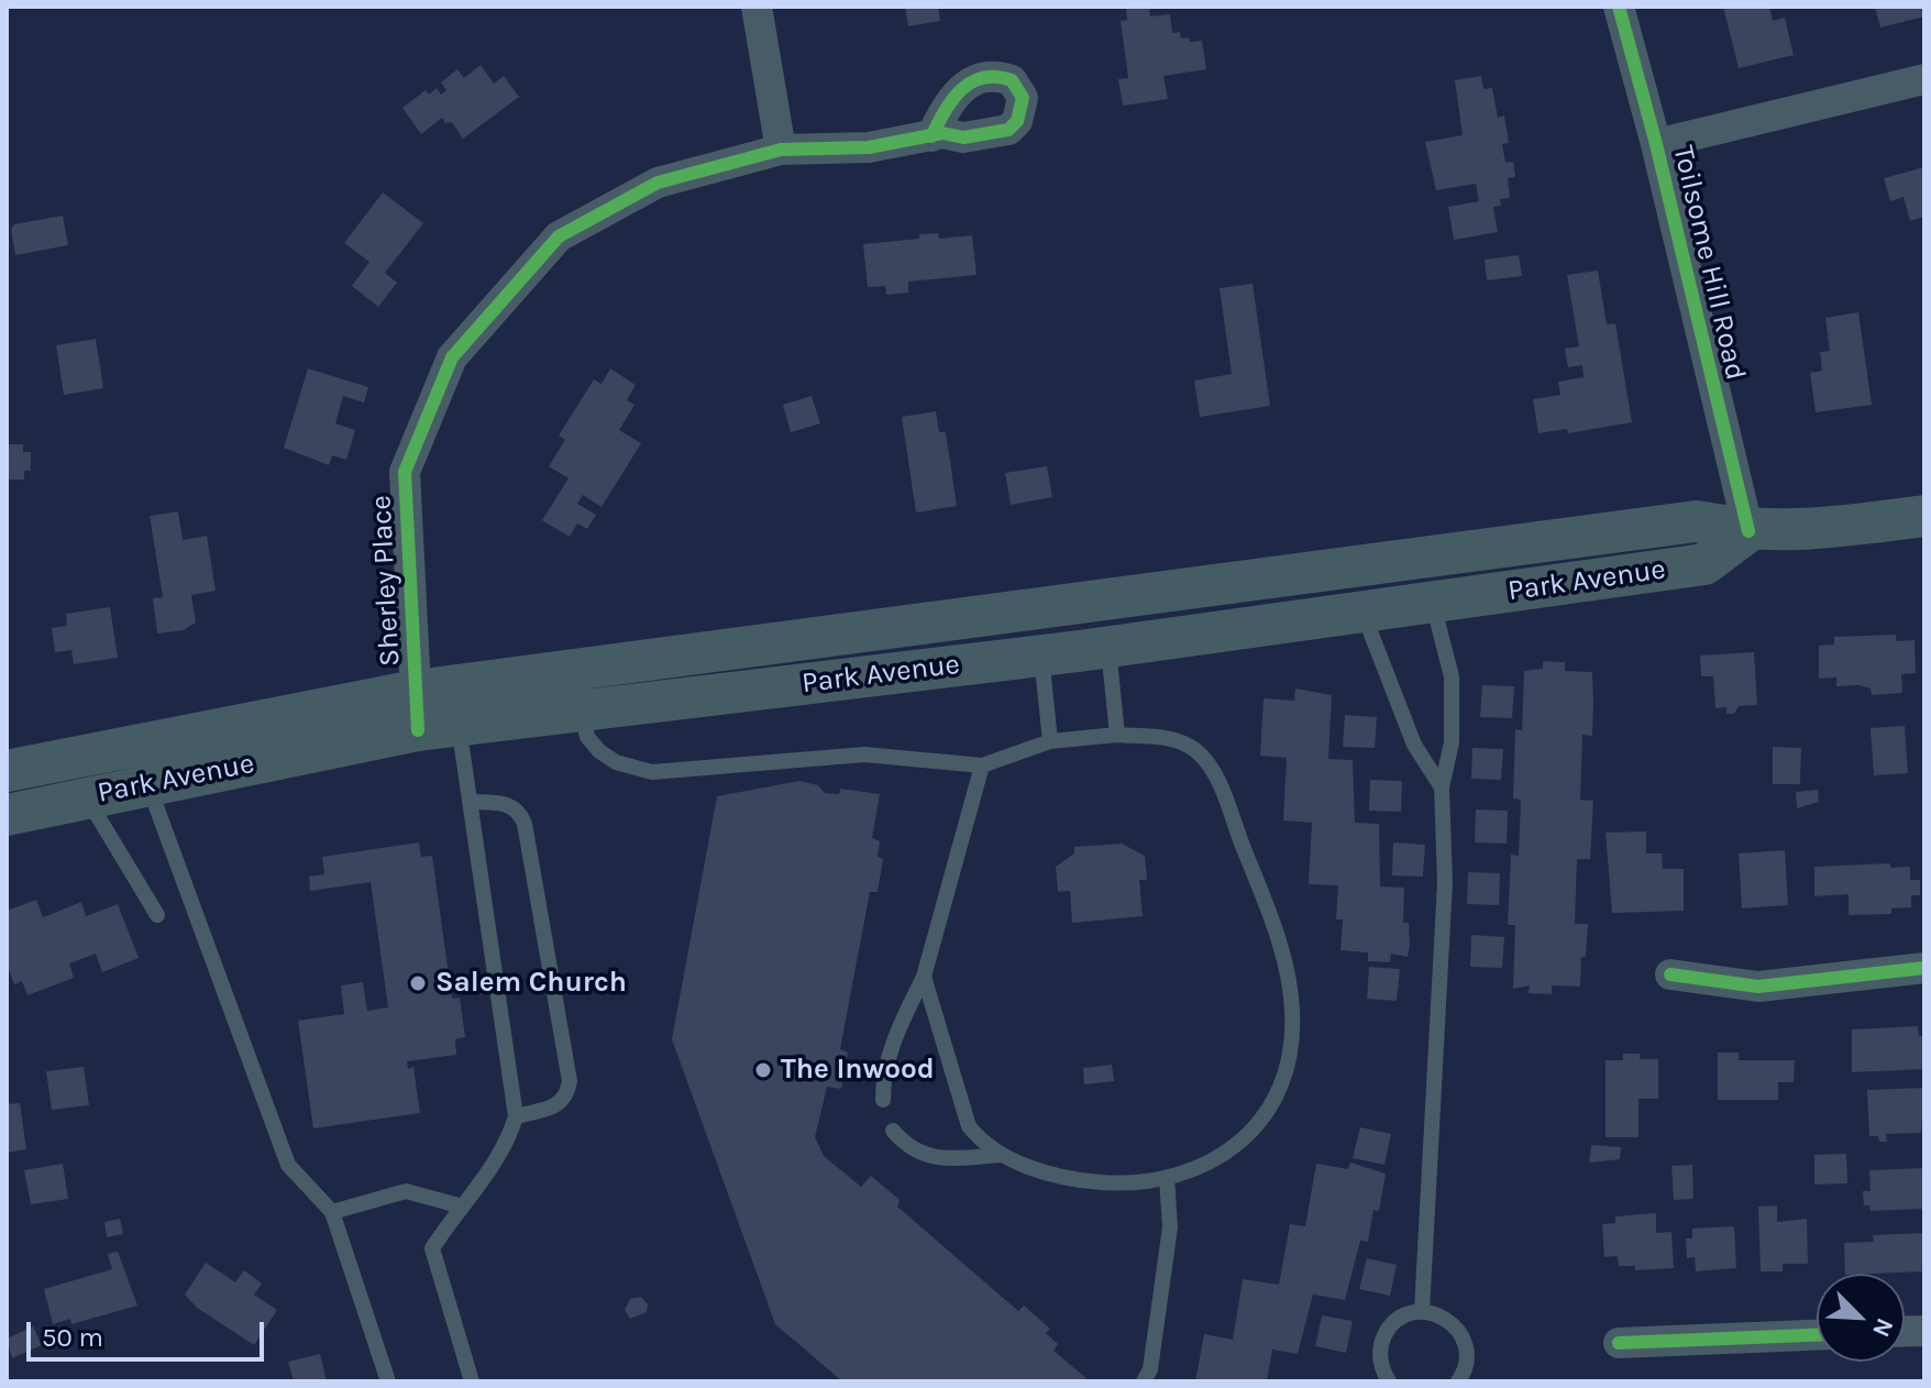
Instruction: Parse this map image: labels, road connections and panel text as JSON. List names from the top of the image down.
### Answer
{
  "streets": {
    "main road": ["Park Avenue"],
    "street": ["Toilsome Hill Road", "Sherley Place"]
  },
  "crossings": [
    ["Toilsome Hill Road", "Park Avenue"],
    ["Sherley Place", "Park Avenue"]
  ],
  "places": ["Salem Church", "The Inwood"],
  "scale_bar": "50 m",
  "north": "bottom right"
}
